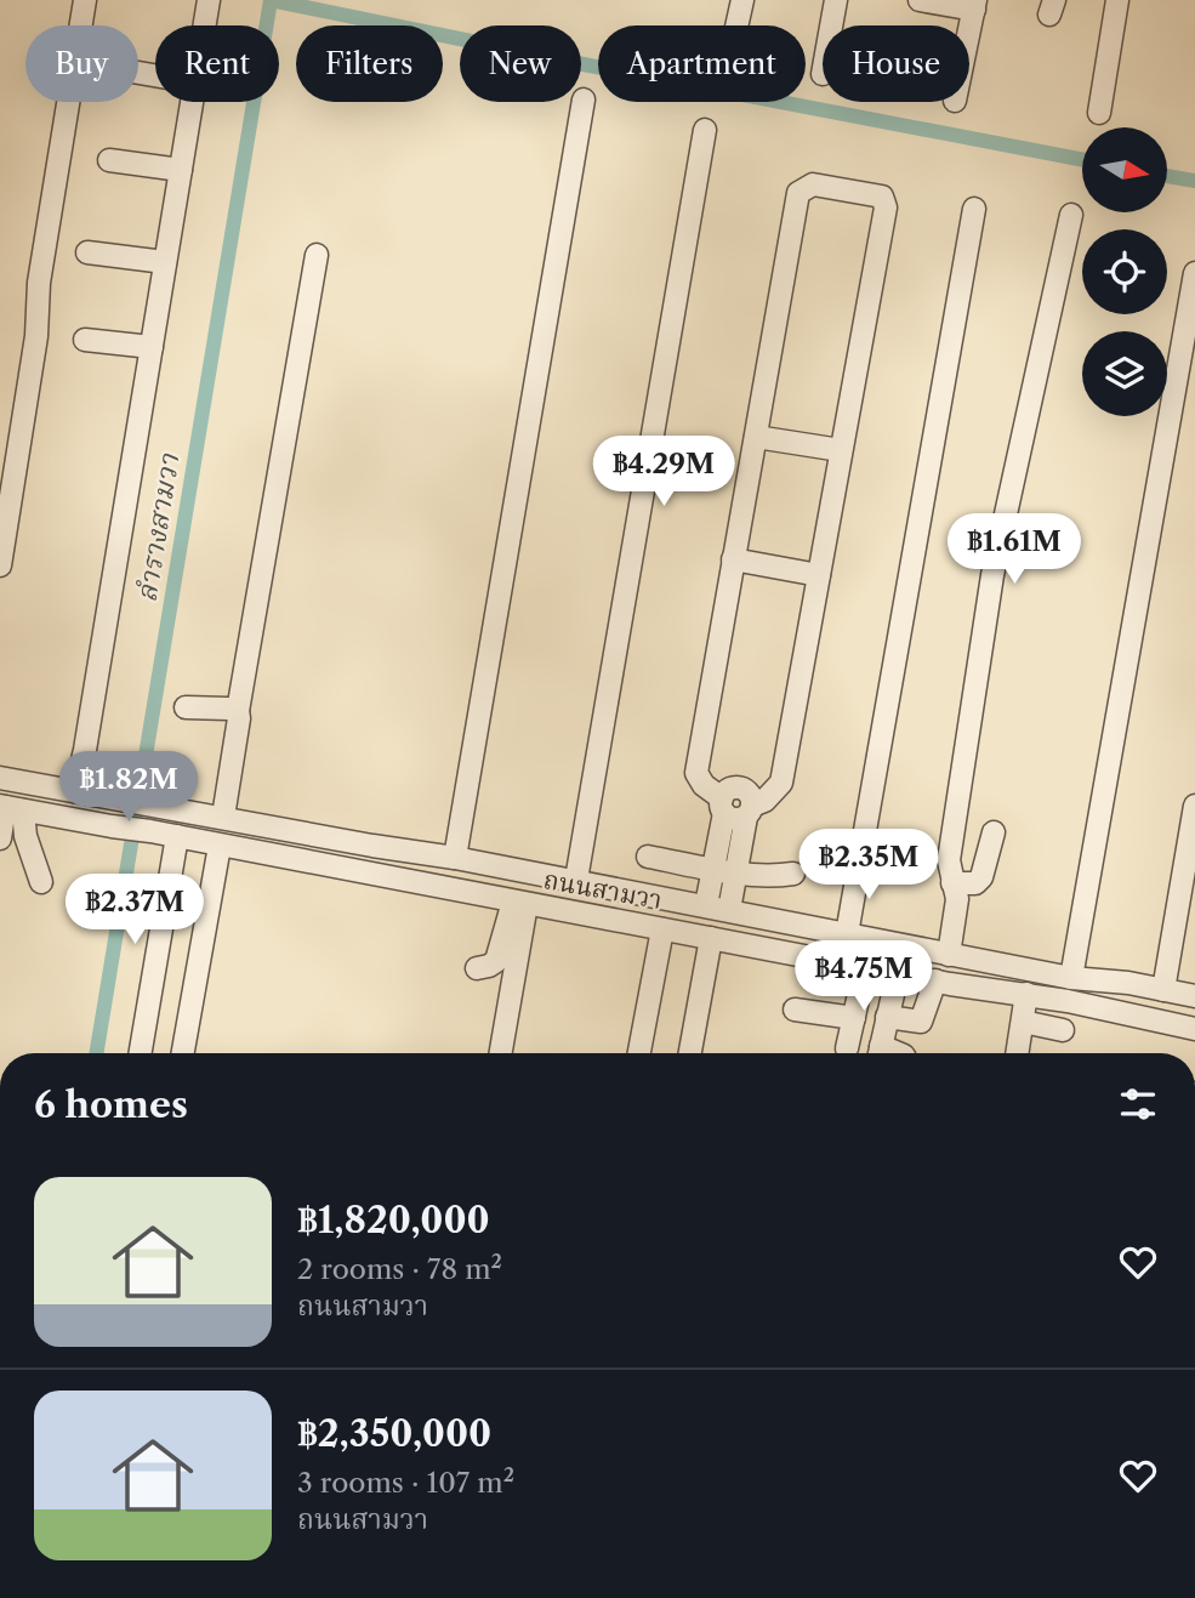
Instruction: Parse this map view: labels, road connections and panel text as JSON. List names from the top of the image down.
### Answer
{
  "streets": {
    "street": ["ถนนสามวา"]
  },
  "water": ["ลำรางสามวา"],
  "north": "right",
  "page": {
    "chip": [
      "Buy",
      "Rent",
      "Filters",
      "New",
      "Apartment",
      "House"
    ],
    "price": [
      "฿4.29M",
      "฿1.61M",
      "฿1.82M",
      "฿2.35M",
      "฿2.37M",
      "฿4.75M"
    ],
    "heading": "6 homes",
    "list": [
      {
        "name": "฿1,820,000",
        "note": "2 rooms · 78 m² · ถนนสามวา"
      },
      {
        "name": "฿2,350,000",
        "note": "3 rooms · 107 m² · ถนนสามวา"
      }
    ]
  }
}
